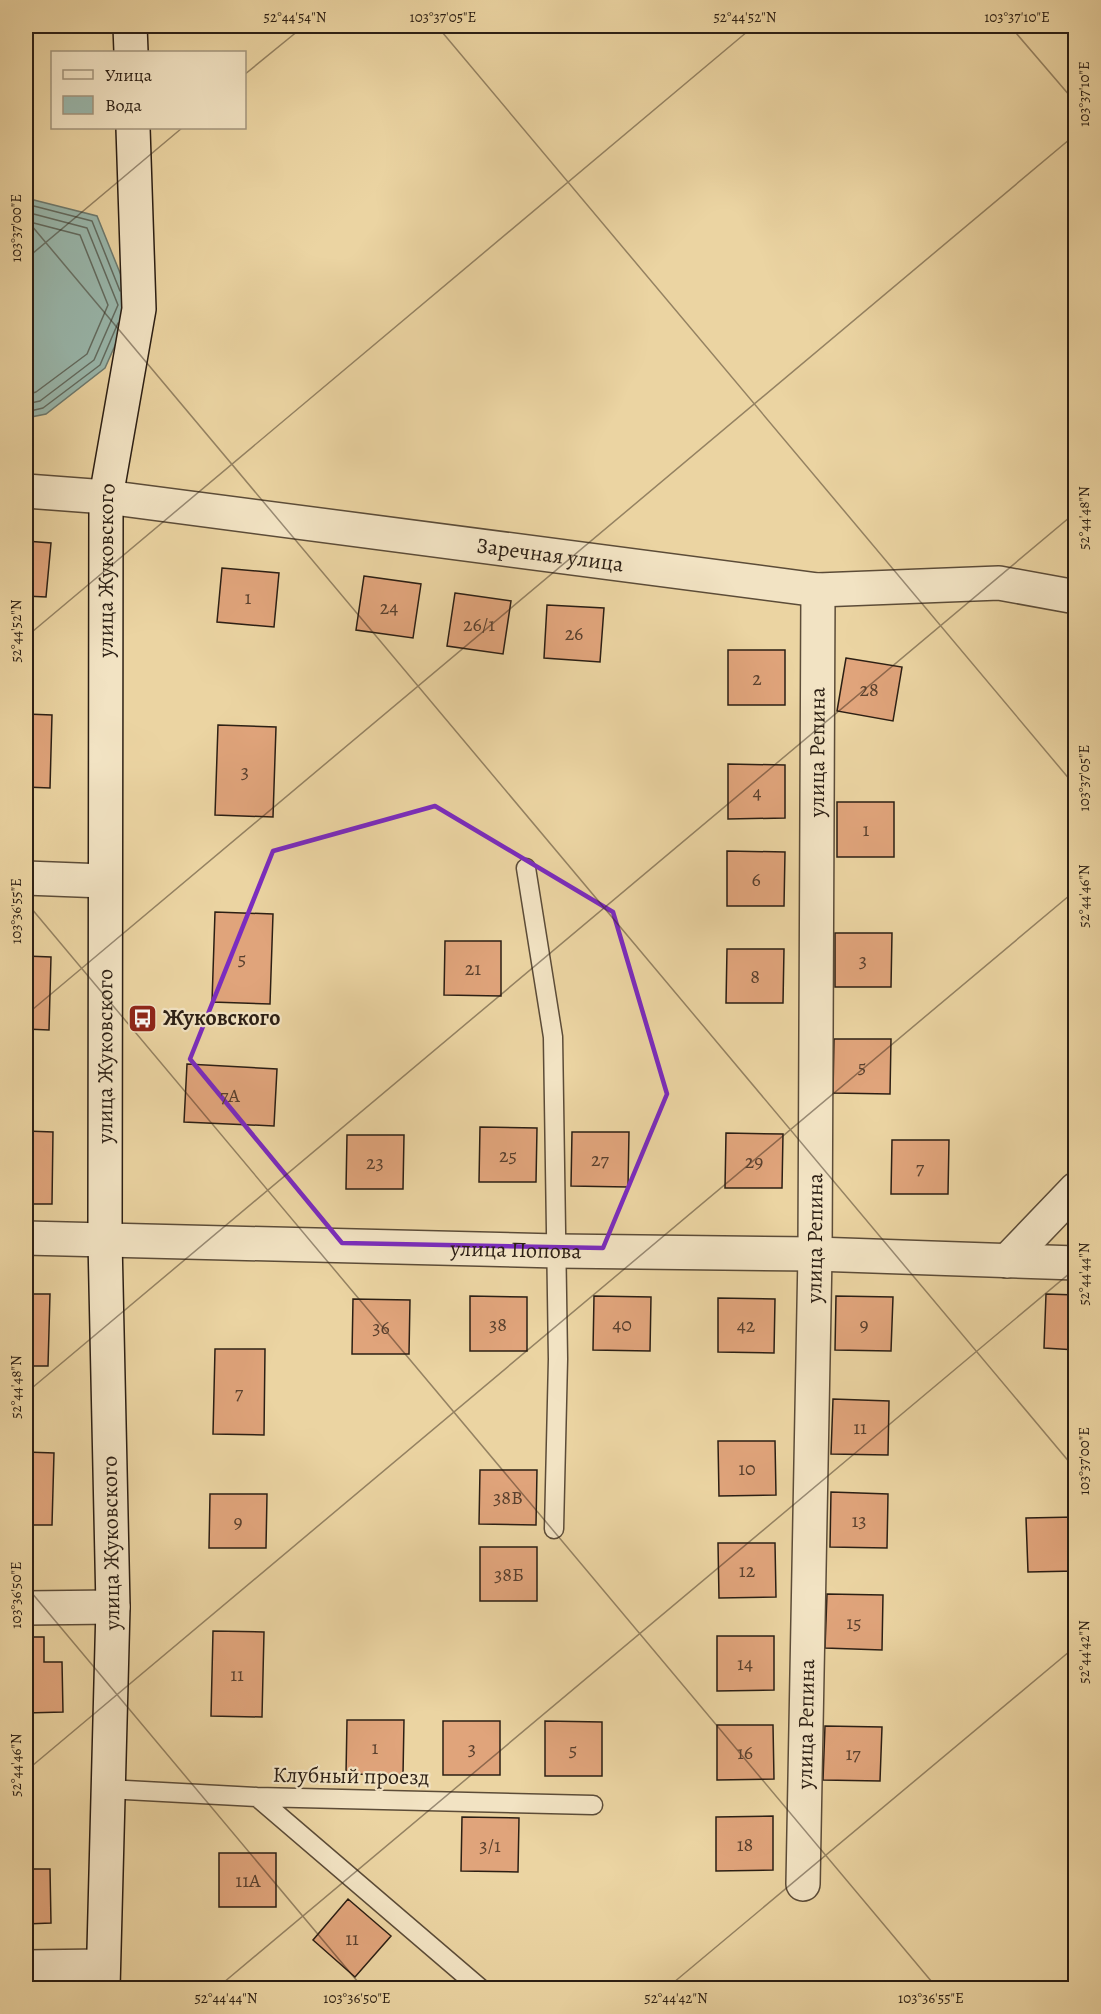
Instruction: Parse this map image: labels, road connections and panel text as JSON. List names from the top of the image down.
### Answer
{
  "streets": {
    "street": [
      "Заречная улица",
      "улица Жуковского",
      "улица Репина",
      "улица Попова"
    ],
    "lane": ["Клубный проезд"]
  },
  "crossings": [
    ["Заречная улица", "улица Жуковского"],
    ["Заречная улица", "улица Репина"],
    ["улица Жуковского", "улица Попова"],
    ["улица Жуковского", "Клубный проезд"],
    ["улица Репина", "улица Попова"]
  ],
  "places": {
    "bus stop": ["Жуковского"]
  },
  "house_numbers": [
    "1",
    "24",
    "26/1",
    "26",
    "2",
    "28",
    "3",
    "4",
    "1",
    "6",
    "5",
    "3",
    "21",
    "8",
    "5",
    "7А",
    "25",
    "27",
    "29",
    "23",
    "7",
    "38",
    "40",
    "9",
    "42",
    "36",
    "7",
    "11",
    "10",
    "38В",
    "13",
    "9",
    "12",
    "38Б",
    "15",
    "14",
    "11",
    "1",
    "3",
    "5",
    "16",
    "17",
    "18",
    "3/1",
    "11А",
    "11"
  ],
  "legend": ["Улица", "Вода"],
  "coordinates": [
    "52°44'54\"N",
    "103°37'05\"E",
    "52°44'52\"N",
    "103°37'10\"E",
    "103°37'00\"E",
    "52°44'48\"N",
    "52°44'46\"N",
    "103°36'55\"E",
    "52°44'44\"N",
    "103°36'50\"E",
    "52°44'42\"N"
  ]
}
